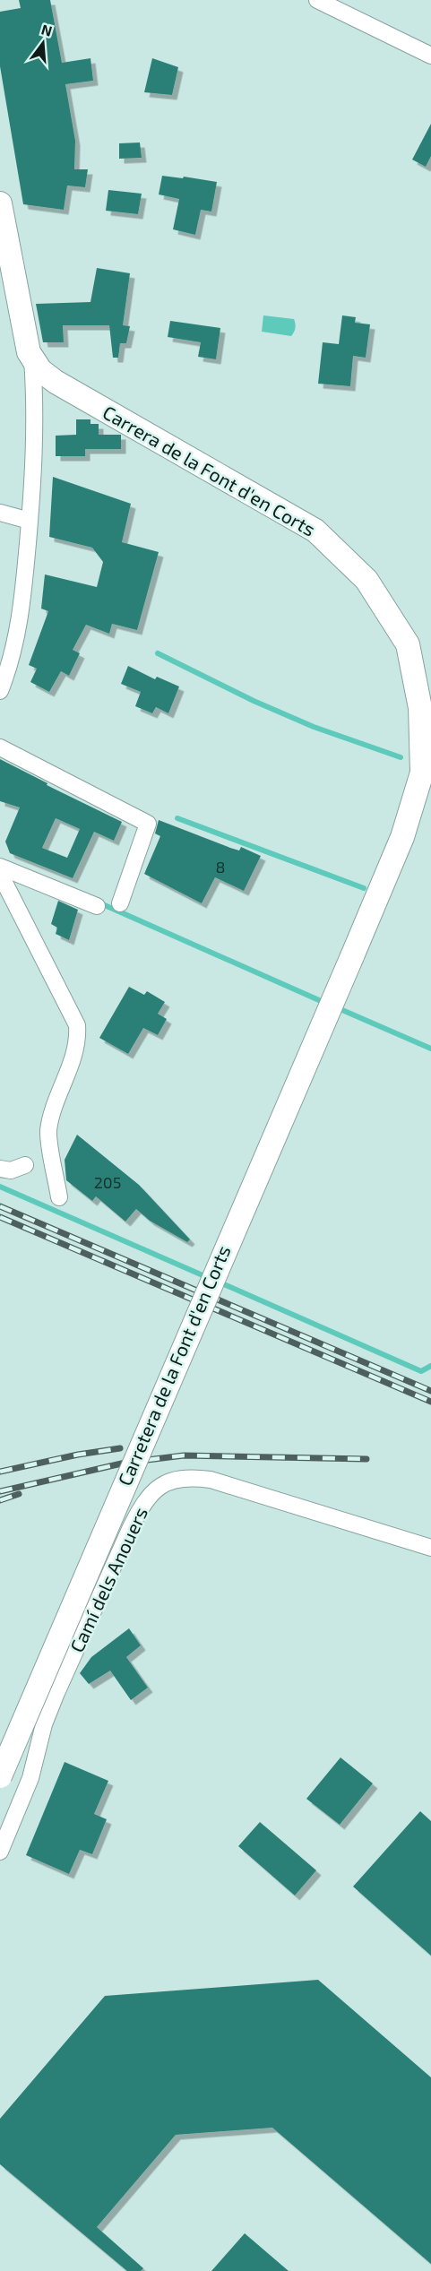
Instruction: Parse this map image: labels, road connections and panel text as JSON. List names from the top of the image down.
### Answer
{
  "streets": {
    "street": ["Carrera de la Font d'en Corts", "Carretera de la Font d'en Corts", "Camí dels Anouers"]
  },
  "crossings": [
    ["Carrera de la Font d'en Corts", "Carretera de la Font d'en Corts"]
  ],
  "house_numbers": ["8", "205"],
  "north": "top"
}
